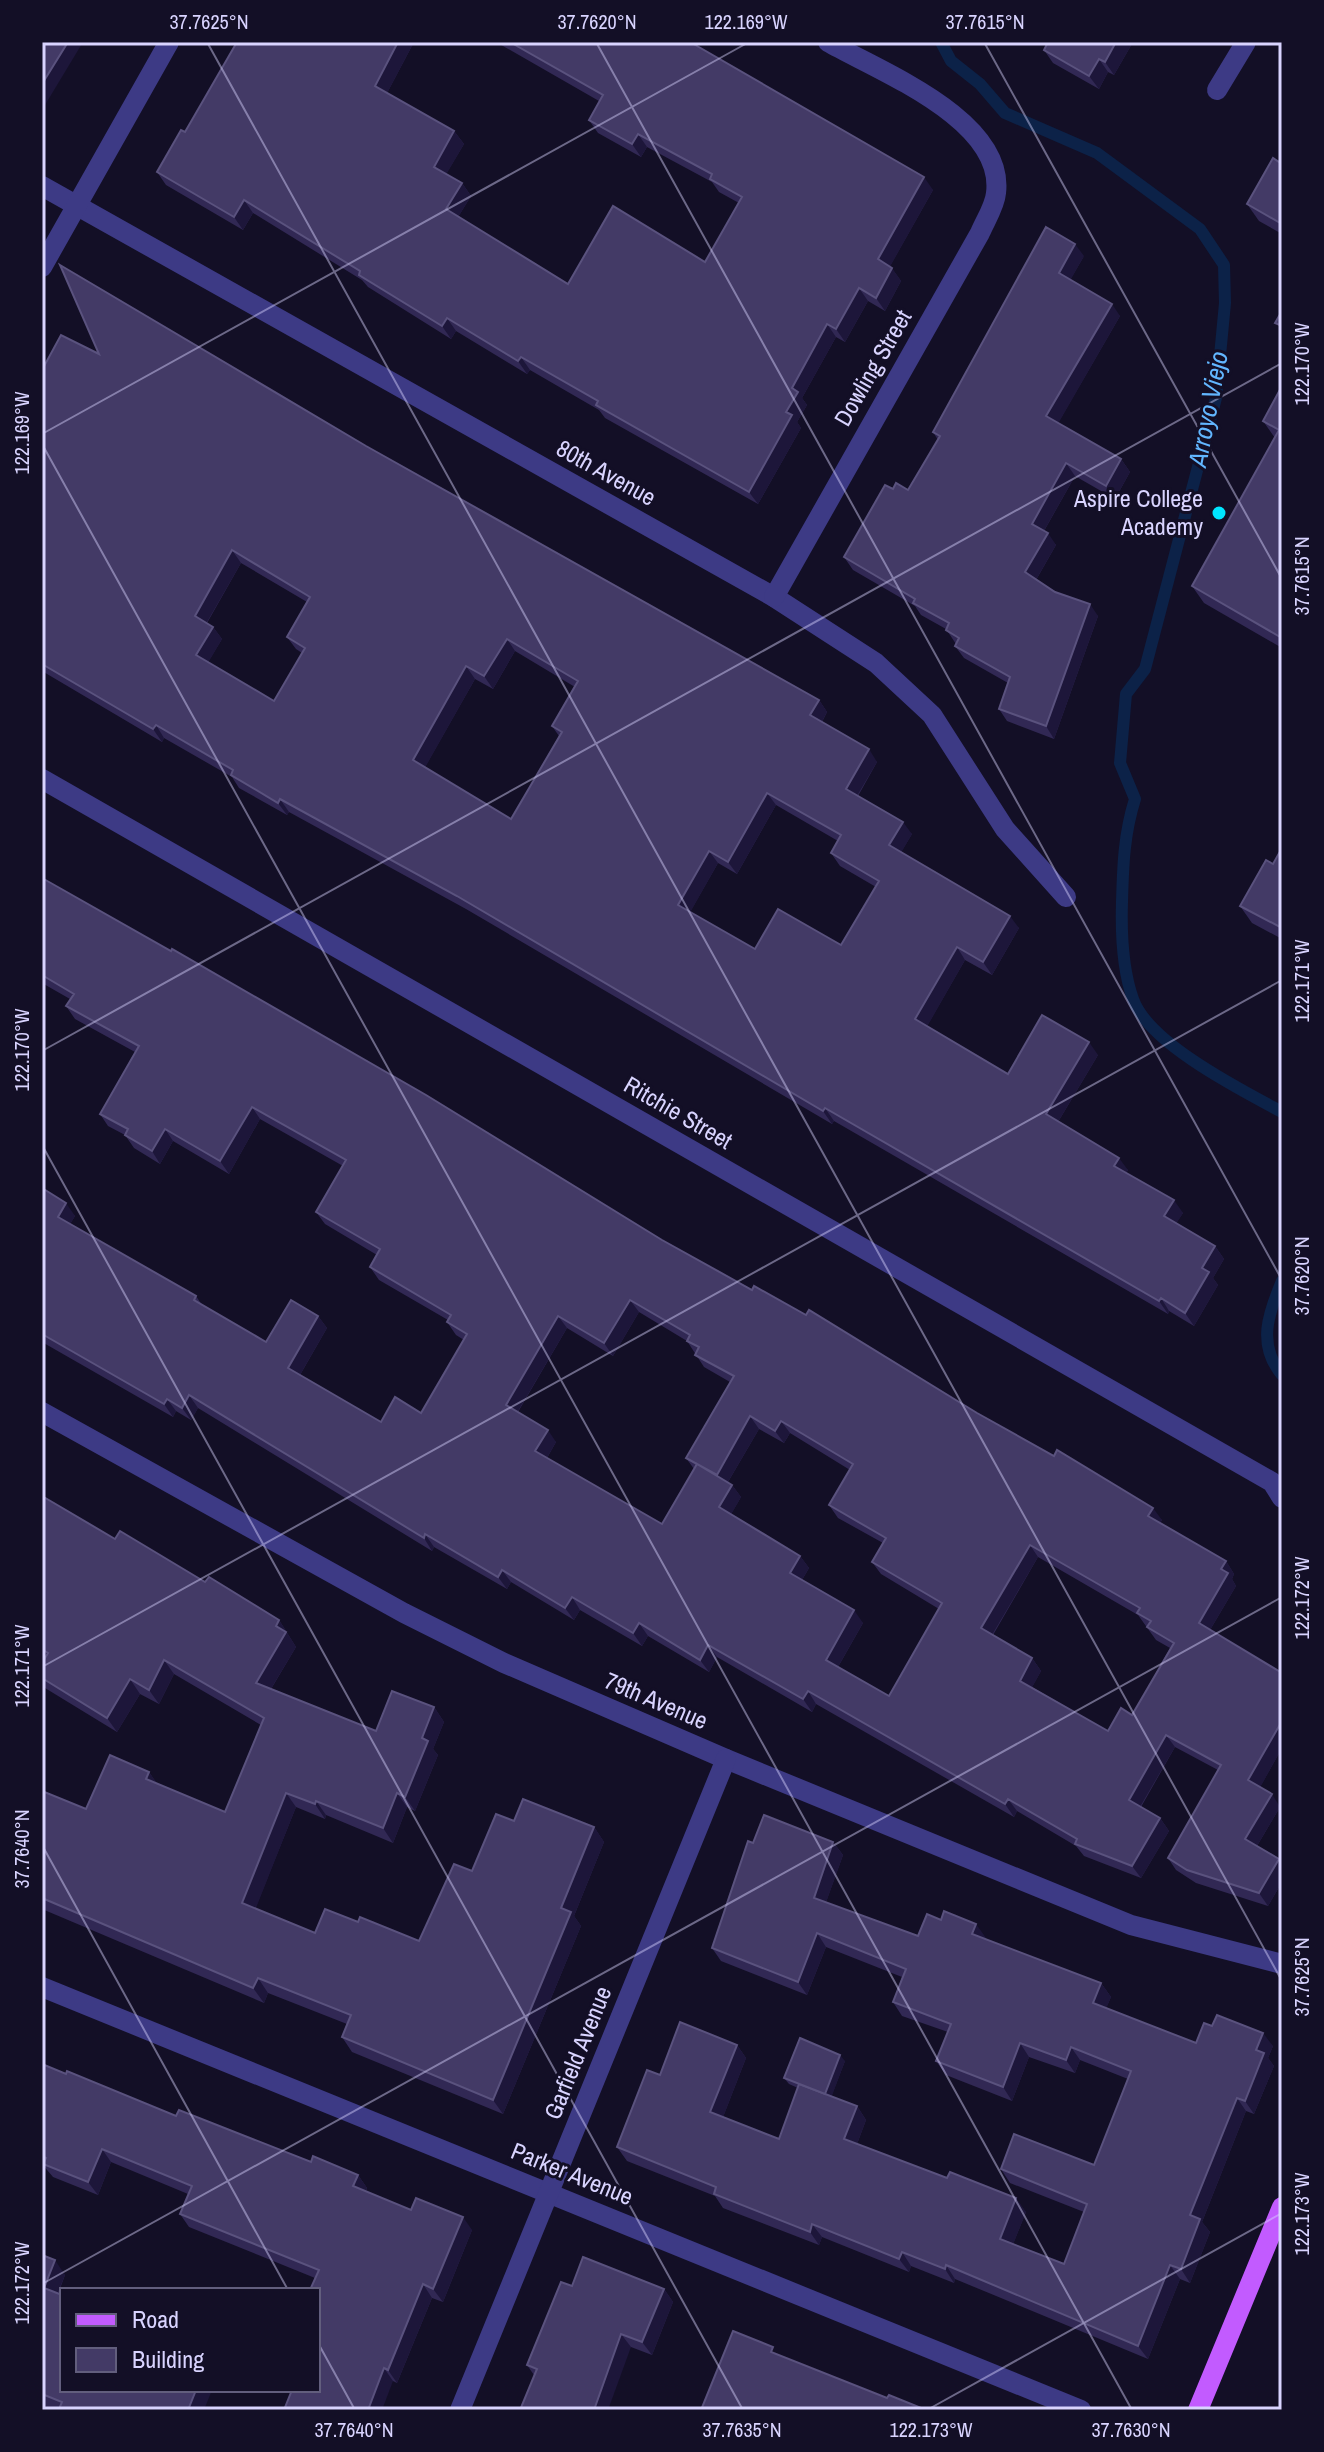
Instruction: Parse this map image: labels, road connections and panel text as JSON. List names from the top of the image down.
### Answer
{
  "streets": {
    "street": [
      "Dowling Street",
      "80th Avenue",
      "Ritchie Street",
      "79th Avenue",
      "Garfield Avenue",
      "Parker Avenue"
    ]
  },
  "crossings": [
    ["Dowling Street", "80th Avenue"],
    ["79th Avenue", "Garfield Avenue"],
    ["Garfield Avenue", "Parker Avenue"]
  ],
  "water": ["Arroyo Viejo"],
  "places": ["Aspire College Academy"],
  "legend": ["Road", "Building"],
  "coordinates": [
    "37.7625°N",
    "37.7620°N",
    "122.169°W",
    "37.7615°N",
    "122.170°W",
    "122.171°W",
    "122.172°W",
    "37.7640°N",
    "122.173°W",
    "37.7635°N",
    "37.7630°N"
  ]
}
